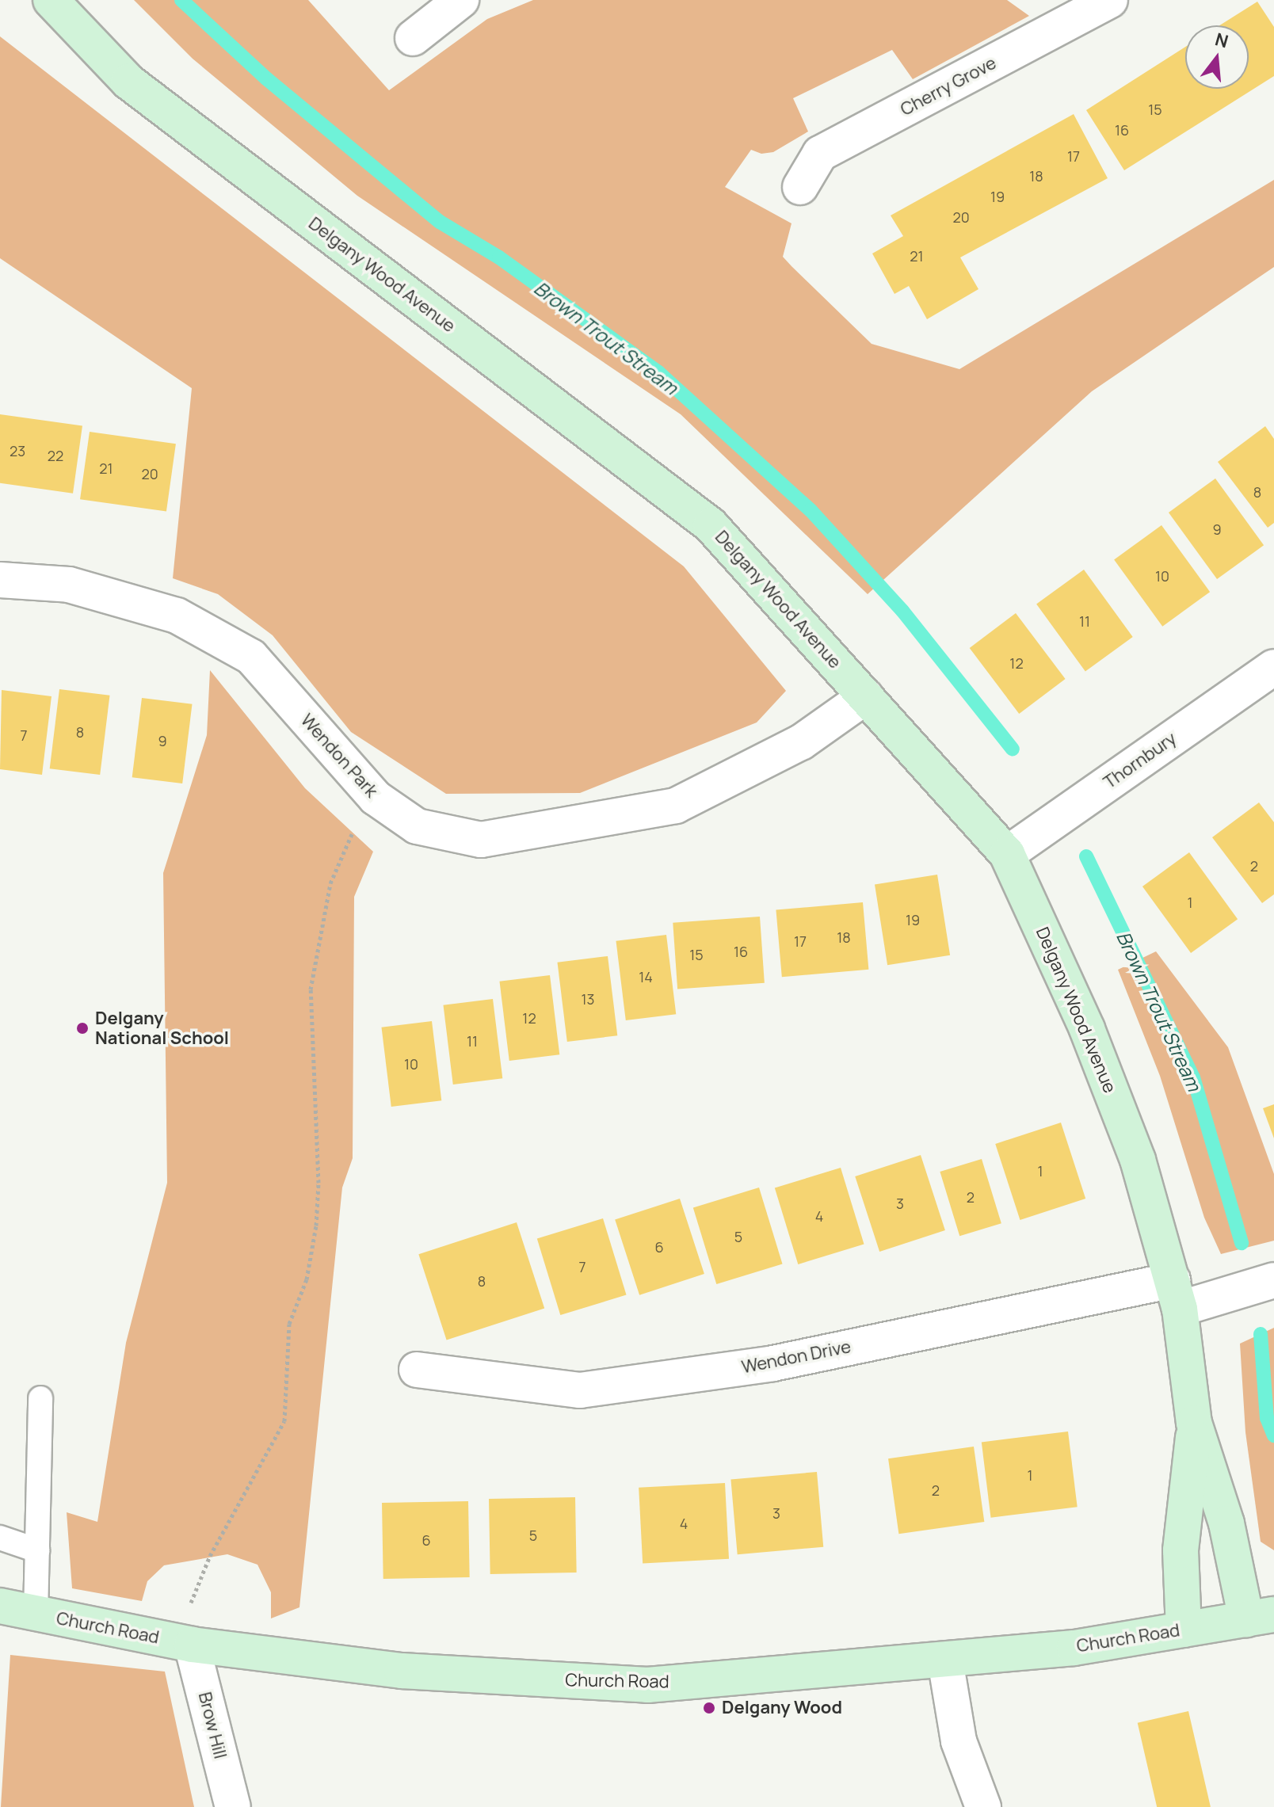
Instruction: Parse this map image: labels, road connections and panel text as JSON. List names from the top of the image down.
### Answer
{
  "streets": {
    "street": [
      "Cherry Grove",
      "Delgany Wood Avenue",
      "Wendon Park",
      "Thornbury",
      "Wendon Drive",
      "Church Road",
      "Brow Hill"
    ]
  },
  "crossings": [
    ["Delgany Wood Avenue", "Wendon Park"],
    ["Delgany Wood Avenue", "Thornbury"],
    ["Delgany Wood Avenue", "Wendon Drive"],
    ["Delgany Wood Avenue", "Church Road"],
    ["Church Road", "Brow Hill"]
  ],
  "water": ["Brown Trout Stream"],
  "places": ["Delgany National School", "Delgany Wood"],
  "house_numbers": [
    "15",
    "16",
    "17",
    "18",
    "19",
    "20",
    "21",
    "23",
    "22",
    "21",
    "20",
    "8",
    "9",
    "10",
    "11",
    "12",
    "8",
    "7",
    "9",
    "2",
    "1",
    "19",
    "18",
    "17",
    "16",
    "15",
    "14",
    "13",
    "12",
    "11",
    "10",
    "1",
    "2",
    "3",
    "4",
    "5",
    "6",
    "7",
    "8",
    "1",
    "2",
    "3",
    "4",
    "5",
    "6"
  ],
  "north": "top"
}
